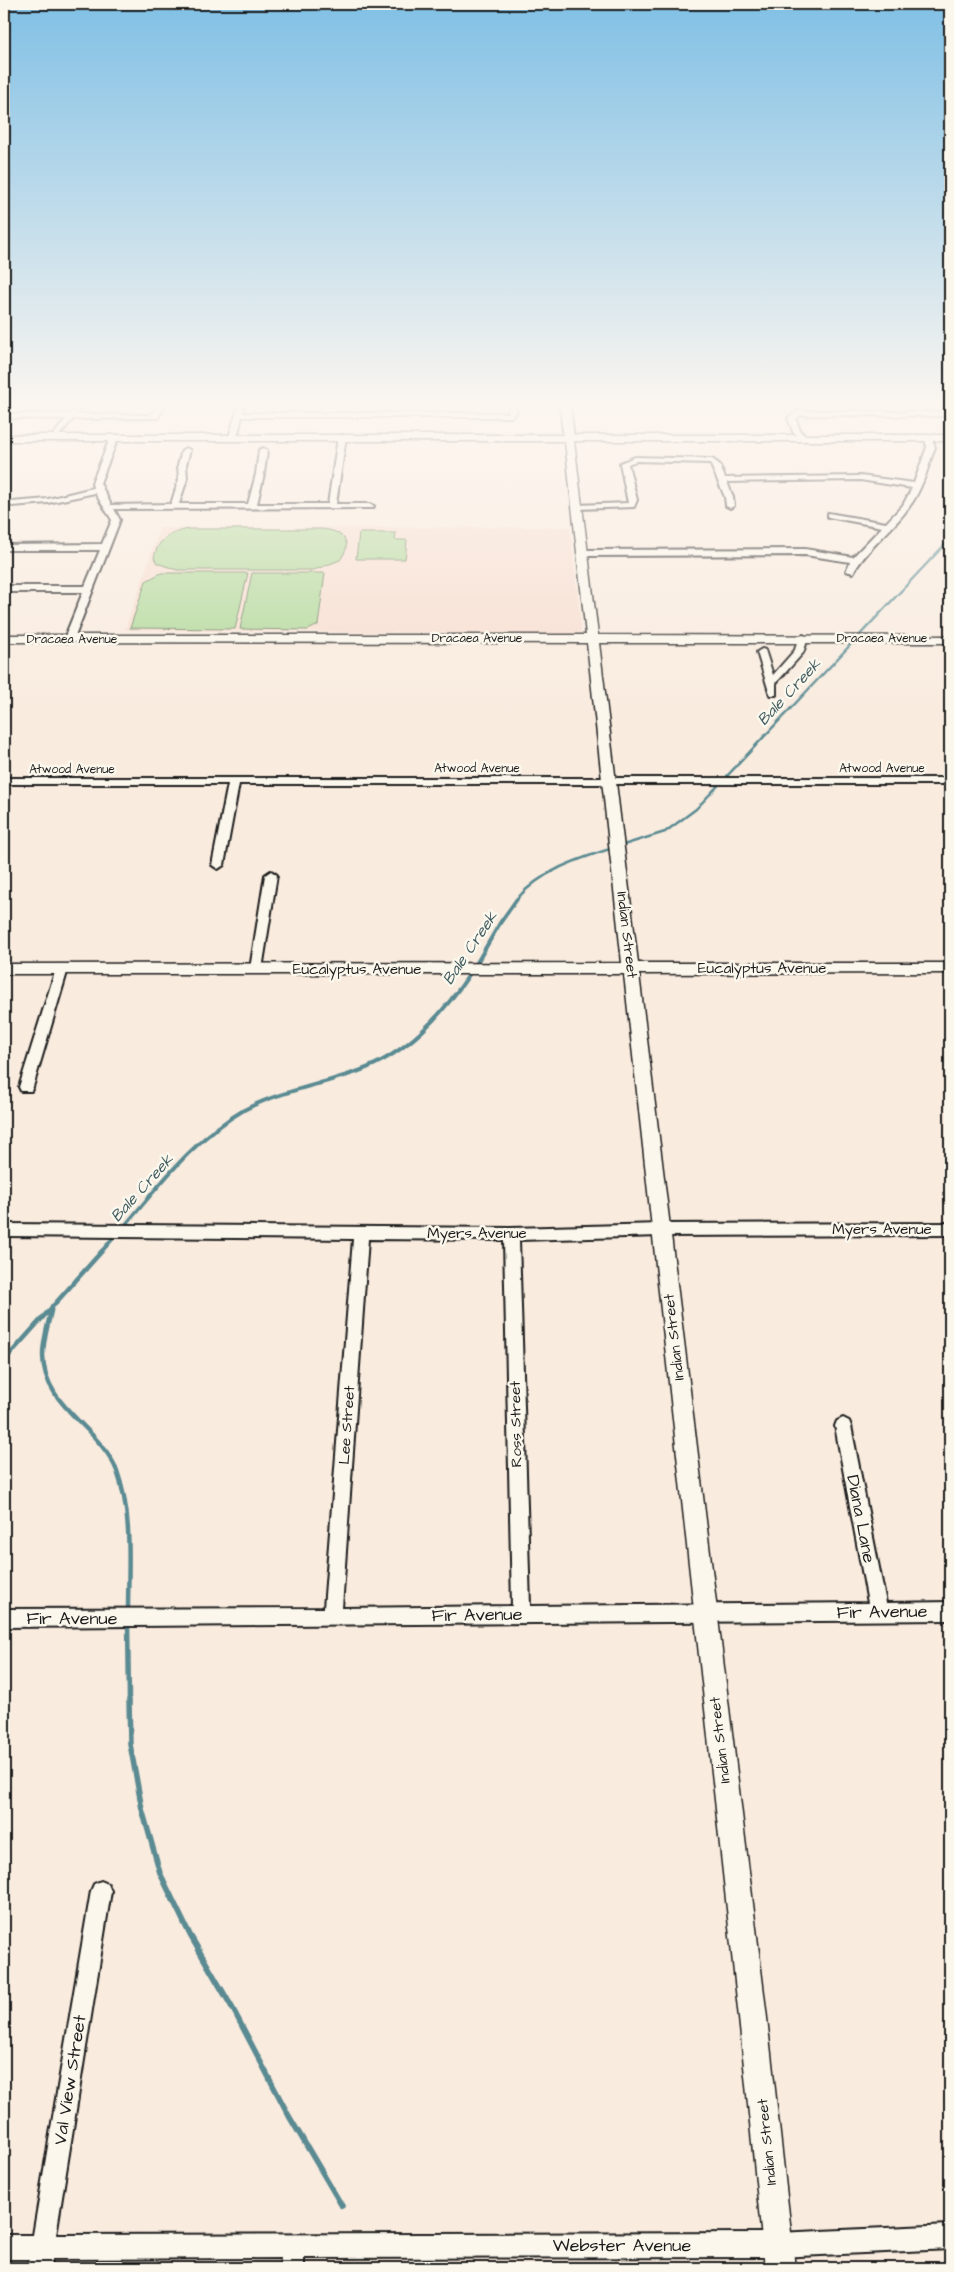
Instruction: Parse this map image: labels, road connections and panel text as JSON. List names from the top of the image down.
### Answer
{
  "streets": {
    "street": [
      "Dracaea Avenue",
      "Atwood Avenue",
      "Indian Street",
      "Eucalyptus Avenue",
      "Myers Avenue",
      "Ross Street",
      "Lee Street",
      "Diana Lane",
      "Fir Avenue",
      "Val View Street",
      "Webster Avenue"
    ]
  },
  "crossings": [
    ["Dracaea Avenue", "Indian Street"],
    ["Atwood Avenue", "Indian Street"],
    ["Indian Street", "Eucalyptus Avenue"],
    ["Indian Street", "Myers Avenue"],
    ["Indian Street", "Fir Avenue"],
    ["Indian Street", "Webster Avenue"],
    ["Myers Avenue", "Ross Street"],
    ["Myers Avenue", "Lee Street"],
    ["Ross Street", "Fir Avenue"],
    ["Lee Street", "Fir Avenue"],
    ["Diana Lane", "Fir Avenue"],
    ["Val View Street", "Webster Avenue"]
  ],
  "water": ["Bale Creek"]
}
